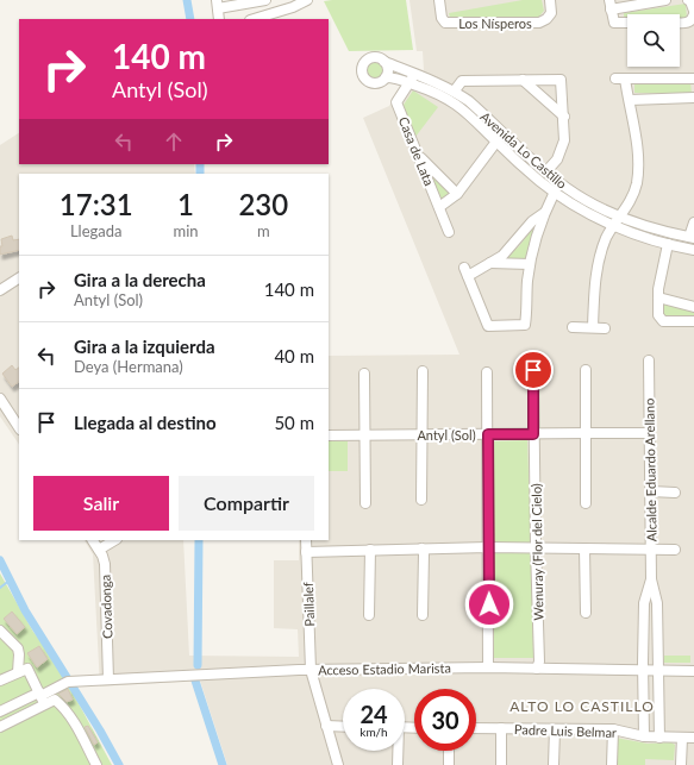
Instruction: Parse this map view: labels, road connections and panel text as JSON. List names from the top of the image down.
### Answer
{
  "streets": {
    "street": [
      "Los Nísperos",
      "Avenida Lo Castillo",
      "Casa de Lata",
      "Antyl (Sol)",
      "Alcalde Eduardo Arellano",
      "Wenuray (Flor del Cielo)",
      "Paillalef",
      "Covadonga",
      "Acceso Estadio Marista",
      "Padre Luis Belmar"
    ]
  },
  "crossings": [
    ["Avenida Lo Castillo", "Casa de Lata"],
    ["Antyl (Sol)", "Alcalde Eduardo Arellano"],
    ["Antyl (Sol)", "Wenuray (Flor del Cielo)"],
    ["Alcalde Eduardo Arellano", "Acceso Estadio Marista"],
    ["Alcalde Eduardo Arellano", "Padre Luis Belmar"],
    ["Wenuray (Flor del Cielo)", "Acceso Estadio Marista"],
    ["Paillalef", "Acceso Estadio Marista"],
    ["Covadonga", "Acceso Estadio Marista"]
  ],
  "districts": ["ALTO LO CASTILLO"],
  "page": {
    "turn": ["140 m", "Antyl (Sol)"],
    "eta": [
      "17:31",
      "Llegada",
      "1",
      "min",
      "230",
      "m"
    ],
    "list": [
      {
        "name": "Gira a la derecha",
        "note": "Antyl (Sol)",
        "value": "140 m"
      },
      {
        "name": "Gira a la izquierda",
        "note": "Deya (Hermana)",
        "value": "40 m"
      },
      {
        "name": "Llegada al destino",
        "value": "50 m"
      }
    ],
    "buttons": ["Salir", "Compartir"],
    "speed": "24 km/h",
    "limit": "30"
  }
}
